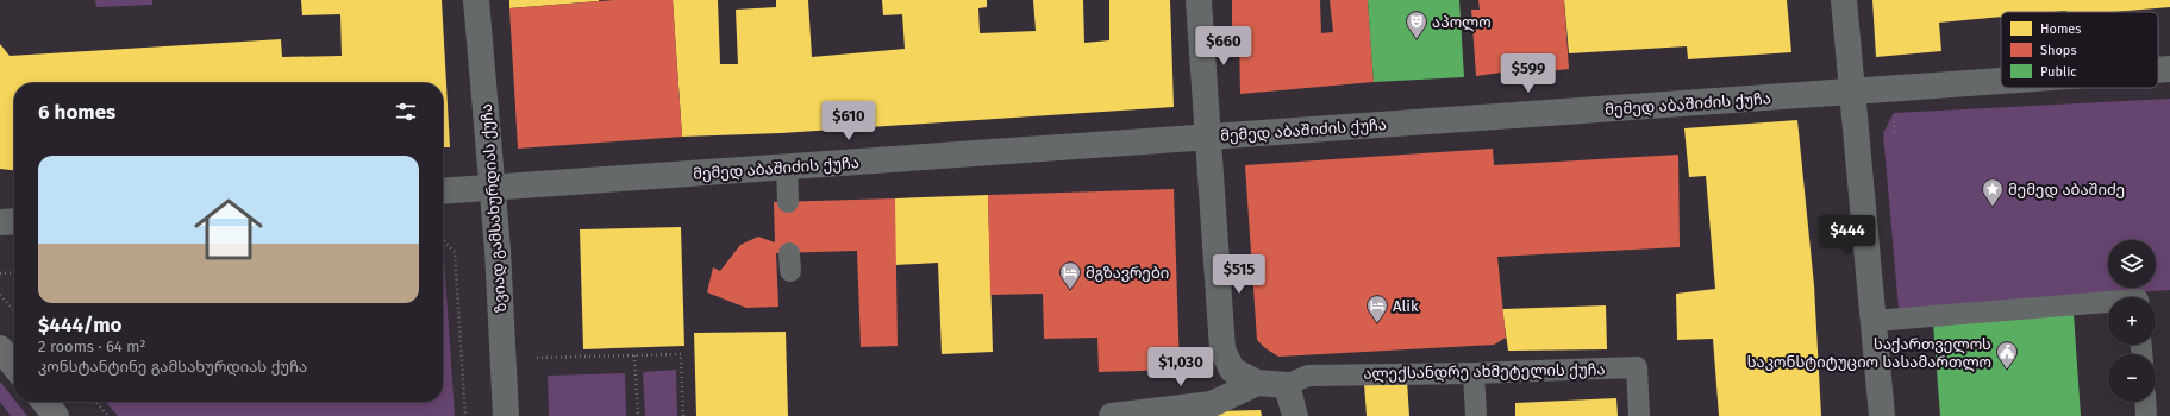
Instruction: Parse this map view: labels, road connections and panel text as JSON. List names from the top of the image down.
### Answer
{
  "streets": {
    "street": ["მემედ აბაშიძის ქუჩა", "ზვიად გამსახურდიას ქუჩა"],
    "lane": ["ალექსანდრე ახმეტელის ქუჩა"]
  },
  "crossings": [
    ["მემედ აბაშიძის ქუჩა", "ზვიად გამსახურდიას ქუჩა"]
  ],
  "places": {
    "theatre": ["აპოლო"],
    "place": ["მემედ აბაშიძე"],
    "hotel": ["მგზავრები", "Alik"],
    "public building": ["საქართველოს საკონსტიტუციო სასამართლო"]
  },
  "legend": ["Homes", "Shops", "Public"],
  "page": {
    "price": [
      "$660",
      "$599",
      "$610",
      "$444",
      "$515",
      "$1,030"
    ],
    "heading": "6 homes",
    "list": [
      {
        "name": "$444/mo",
        "note": "2 rooms · 64 m² · კონსტანტინე გამსახურდიას ქუჩა"
      }
    ],
    "map_buttons": ["+", "−"]
  }
}
